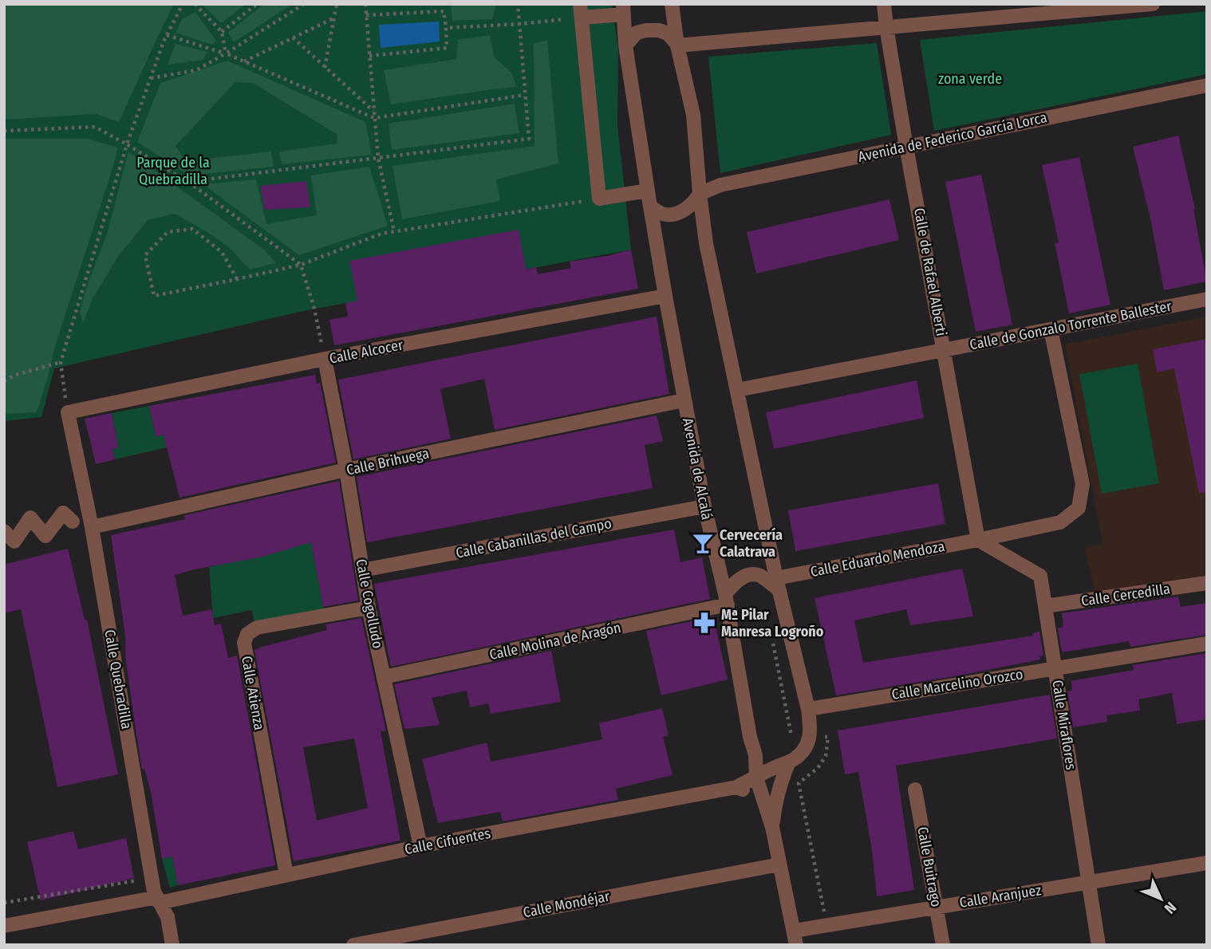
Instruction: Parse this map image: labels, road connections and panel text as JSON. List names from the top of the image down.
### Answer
{
  "streets": {
    "street": [
      "Avenida de Federico García Lorca",
      "Calle de Rafael Alberti",
      "Calle de Gonzalo Torrente Ballester",
      "Calle Alcocer",
      "Calle Brihuega",
      "Avenida de Alcalá",
      "Calle Cabanillas del Campo",
      "Calle Eduardo Mendoza",
      "Calle Cercedilla",
      "Calle Cogolludo",
      "Calle Molina de Aragón",
      "Calle Quebradilla",
      "Calle Marcelino Orozco",
      "Calle Atienza",
      "Calle Miraflores",
      "Calle Cifuentes",
      "Calle Buitrago",
      "Calle Aranjuez",
      "Calle Mondéjar"
    ]
  },
  "crossings": [
    ["Avenida de Federico García Lorca", "Calle de Rafael Alberti"],
    ["Avenida de Federico García Lorca", "Avenida de Alcalá"],
    ["Calle de Rafael Alberti", "Calle de Gonzalo Torrente Ballester"],
    ["Calle de Rafael Alberti", "Calle Eduardo Mendoza"],
    ["Calle de Rafael Alberti", "Calle Miraflores"],
    ["Calle de Gonzalo Torrente Ballester", "Avenida de Alcalá"],
    ["Calle de Gonzalo Torrente Ballester", "Calle Eduardo Mendoza"],
    ["Calle Alcocer", "Avenida de Alcalá"],
    ["Calle Alcocer", "Calle Cogolludo"],
    ["Calle Alcocer", "Calle Quebradilla"],
    ["Calle Brihuega", "Avenida de Alcalá"],
    ["Calle Brihuega", "Calle Cogolludo"],
    ["Calle Brihuega", "Calle Quebradilla"],
    ["Avenida de Alcalá", "Calle Cabanillas del Campo"],
    ["Avenida de Alcalá", "Calle Eduardo Mendoza"],
    ["Avenida de Alcalá", "Calle Molina de Aragón"],
    ["Avenida de Alcalá", "Calle Marcelino Orozco"],
    ["Avenida de Alcalá", "Calle Cifuentes"],
    ["Avenida de Alcalá", "Calle Aranjuez"],
    ["Avenida de Alcalá", "Calle Mondéjar"],
    ["Calle Cabanillas del Campo", "Calle Cogolludo"],
    ["Calle Eduardo Mendoza", "Calle Miraflores"],
    ["Calle Cercedilla", "Calle Miraflores"],
    ["Calle Cogolludo", "Calle Molina de Aragón"],
    ["Calle Cogolludo", "Calle Atienza"],
    ["Calle Cogolludo", "Calle Cifuentes"],
    ["Calle Quebradilla", "Calle Cifuentes"],
    ["Calle Marcelino Orozco", "Calle Miraflores"],
    ["Calle Atienza", "Calle Cifuentes"],
    ["Calle Miraflores", "Calle Aranjuez"],
    ["Calle Buitrago", "Calle Aranjuez"]
  ],
  "parks": ["zona verde", "Parque de la Quebradilla"],
  "places": {
    "bar": ["Cervecería Calatrava"],
    "pharmacy": ["Mª Pilar Manresa Logroño"]
  },
  "north": "bottom right"
}
